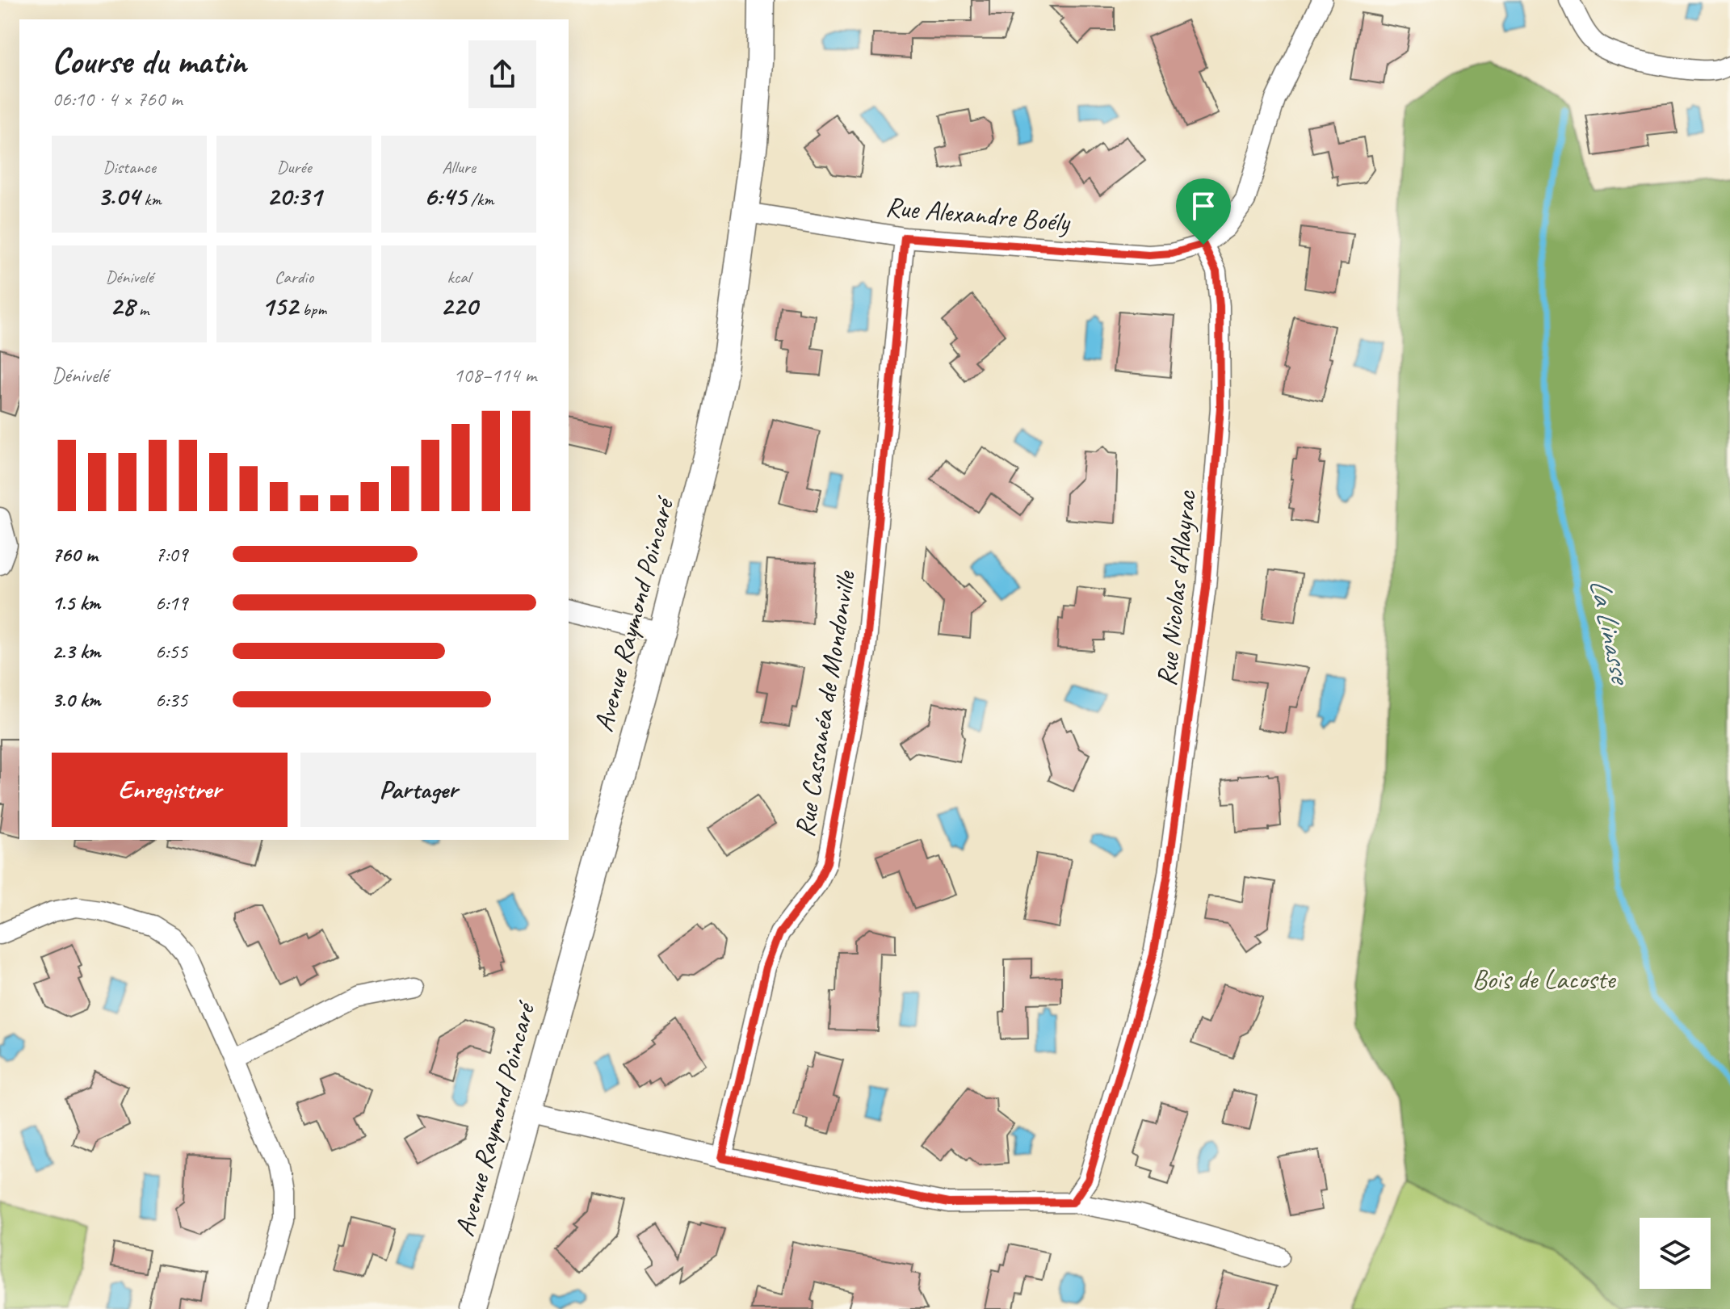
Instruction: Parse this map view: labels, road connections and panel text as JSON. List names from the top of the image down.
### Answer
{
  "streets": {
    "main road": ["Avenue Raymond Poincaré"],
    "street": ["Rue Alexandre Boély", "Rue Nicolas d'Alayrac", "Rue Cassanéa de Mondonville"]
  },
  "crossings": [
    ["Rue Alexandre Boély", "Rue Nicolas d'Alayrac"],
    ["Rue Alexandre Boély", "Avenue Raymond Poincaré"],
    ["Rue Alexandre Boély", "Rue Cassanéa de Mondonville"]
  ],
  "water": ["La Linasse"],
  "parks": ["Bois de Lacoste"],
  "page": {
    "heading": ["Course du matin", "06:10 · 4 × 760 m"],
    "stats": [
      ["Distance", "3.04 km"],
      ["Durée", "20:31"],
      ["Allure", "6:45 /km"],
      ["Dénivelé", "28 m"],
      ["Cardio", "152 bpm"],
      ["kcal", "220"]
    ],
    "chart": ["Dénivelé", "108–114 m"],
    "list": [
      {
        "name": "760 m",
        "note": "7:09"
      },
      {
        "name": "1.5 km",
        "note": "6:19"
      },
      {
        "name": "2.3 km",
        "note": "6:55"
      },
      {
        "name": "3.0 km",
        "note": "6:35"
      }
    ],
    "buttons": ["Enregistrer", "Partager"]
  }
}
